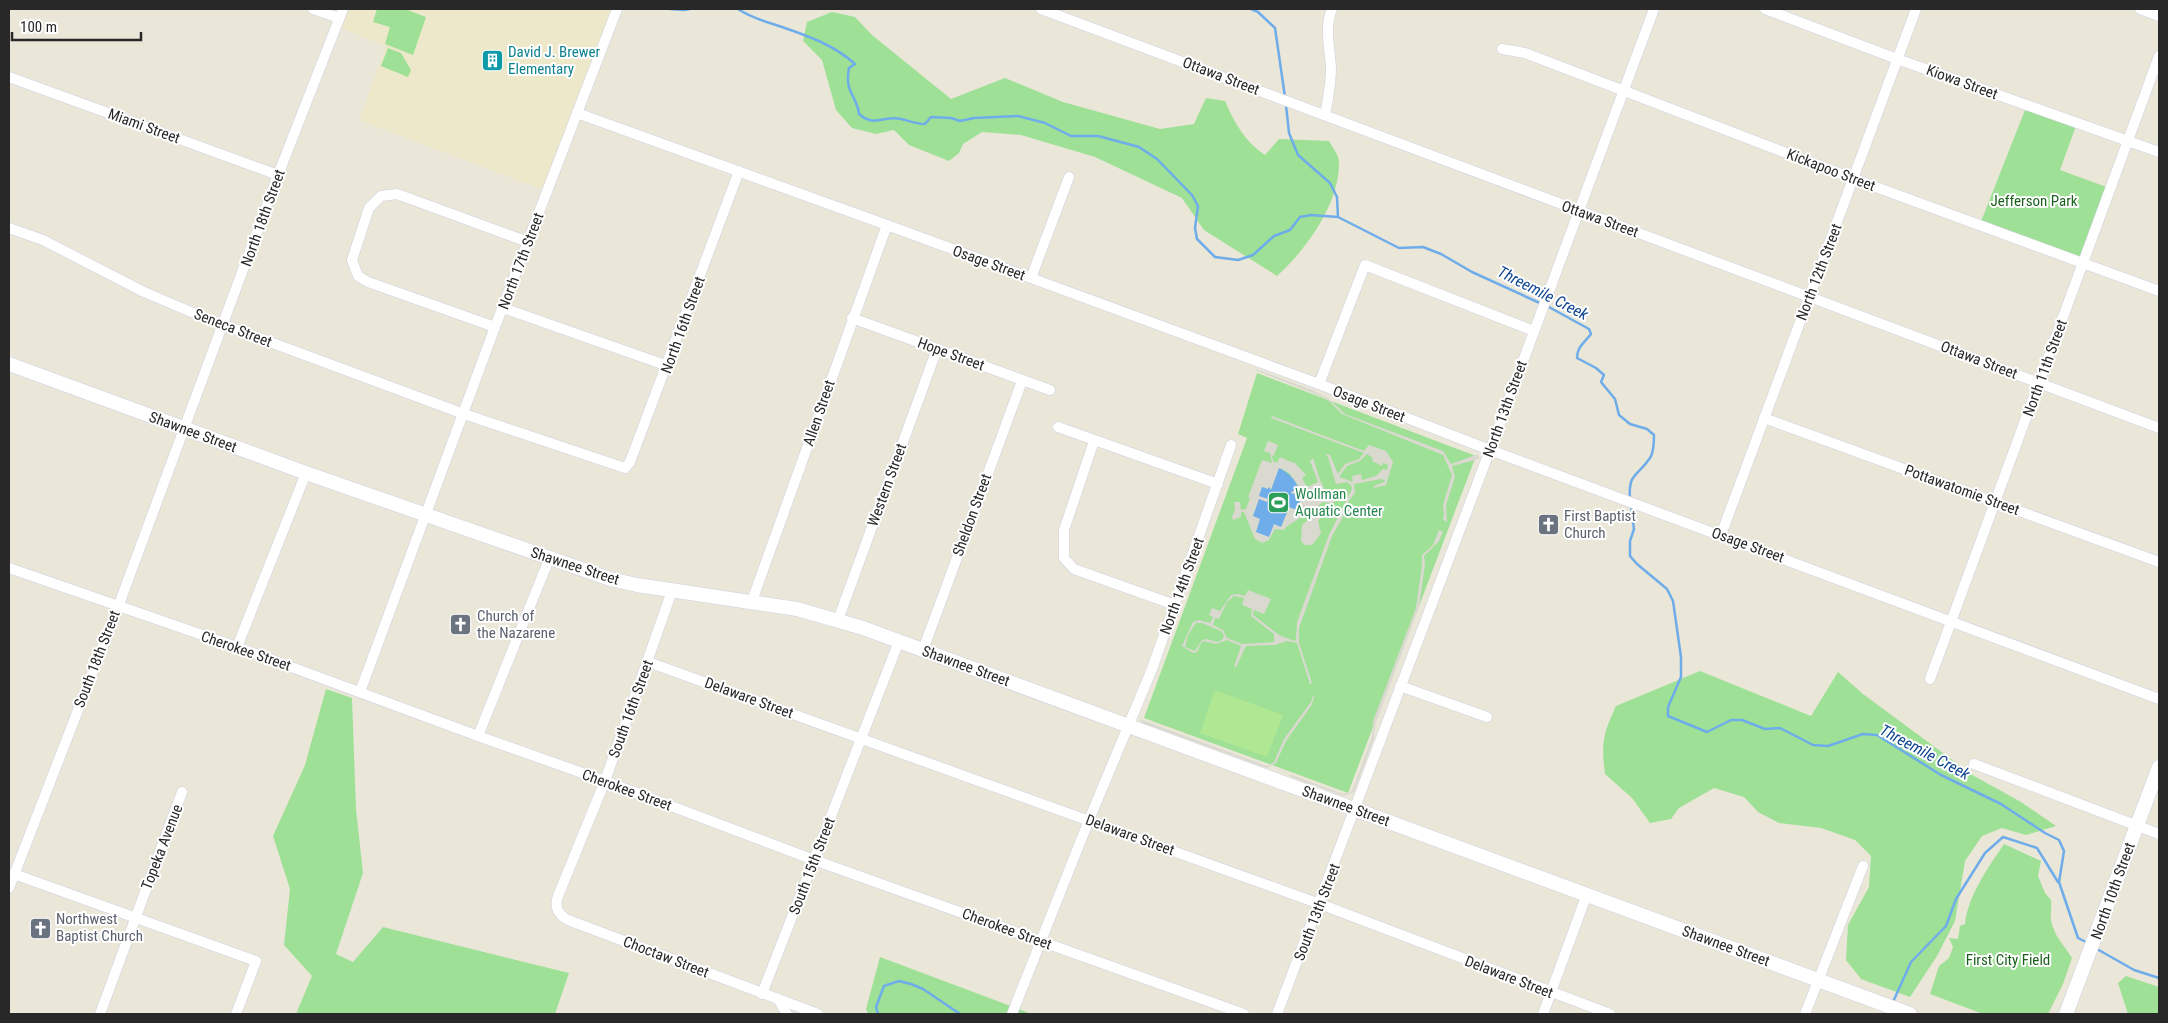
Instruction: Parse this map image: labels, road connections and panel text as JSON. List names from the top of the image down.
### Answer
{
  "streets": {
    "street": [
      "Ottawa Street",
      "Kiowa Street",
      "Miami Street",
      "Kickapoo Street",
      "North 18th Street",
      "North 17th Street",
      "Osage Street",
      "North 12th Street",
      "North 16th Street",
      "Seneca Street",
      "Hope Street",
      "North 11th Street",
      "North 13th Street",
      "Allen Street",
      "Shawnee Street",
      "Western Street",
      "Pottawatomie Street",
      "Sheldon Street",
      "North 14th Street",
      "Cherokee Street",
      "South 18th Street",
      "Delaware Street",
      "South 16th Street",
      "Topeka Avenue",
      "South 15th Street",
      "North 10th Street",
      "South 13th Street",
      "Choctaw Street"
    ]
  },
  "crossings": [
    ["Ottawa Street", "North 12th Street"],
    ["Ottawa Street", "North 11th Street"],
    ["Ottawa Street", "North 13th Street"],
    ["Kiowa Street", "North 12th Street"],
    ["Kiowa Street", "North 11th Street"],
    ["Miami Street", "North 18th Street"],
    ["Kickapoo Street", "North 12th Street"],
    ["Kickapoo Street", "North 11th Street"],
    ["Kickapoo Street", "North 13th Street"],
    ["North 18th Street", "Seneca Street"],
    ["North 18th Street", "Shawnee Street"],
    ["North 18th Street", "South 18th Street"],
    ["North 17th Street", "Osage Street"],
    ["North 17th Street", "Seneca Street"],
    ["North 17th Street", "Shawnee Street"],
    ["North 17th Street", "Cherokee Street"],
    ["Osage Street", "North 12th Street"],
    ["Osage Street", "North 16th Street"],
    ["Osage Street", "North 11th Street"],
    ["Osage Street", "North 13th Street"],
    ["Osage Street", "Allen Street"],
    ["North 12th Street", "Pottawatomie Street"],
    ["North 16th Street", "Seneca Street"],
    ["Hope Street", "Allen Street"],
    ["Hope Street", "Western Street"],
    ["Hope Street", "Sheldon Street"],
    ["North 11th Street", "Pottawatomie Street"],
    ["North 13th Street", "Shawnee Street"],
    ["North 13th Street", "South 13th Street"],
    ["Allen Street", "Shawnee Street"],
    ["Shawnee Street", "Western Street"],
    ["Shawnee Street", "Sheldon Street"],
    ["Shawnee Street", "North 14th Street"],
    ["Shawnee Street", "South 18th Street"],
    ["Shawnee Street", "South 16th Street"],
    ["Shawnee Street", "South 15th Street"],
    ["Shawnee Street", "South 13th Street"],
    ["North 14th Street", "Cherokee Street"],
    ["North 14th Street", "Delaware Street"],
    ["Cherokee Street", "South 18th Street"],
    ["Cherokee Street", "South 16th Street"],
    ["Cherokee Street", "South 15th Street"],
    ["Delaware Street", "South 16th Street"],
    ["Delaware Street", "South 15th Street"],
    ["Delaware Street", "South 13th Street"],
    ["South 16th Street", "Choctaw Street"],
    ["South 15th Street", "Choctaw Street"]
  ],
  "water": ["Threemile Creek"],
  "parks": ["Jefferson Park", "First City Field"],
  "places": {
    "building": ["David J. Brewer Elementary"],
    "sports": ["Wollman Aquatic Center"],
    "church": ["First Baptist Church", "Church of the Nazarene", "Northwest Baptist Church"]
  },
  "scale_bar": "100 m"
}
